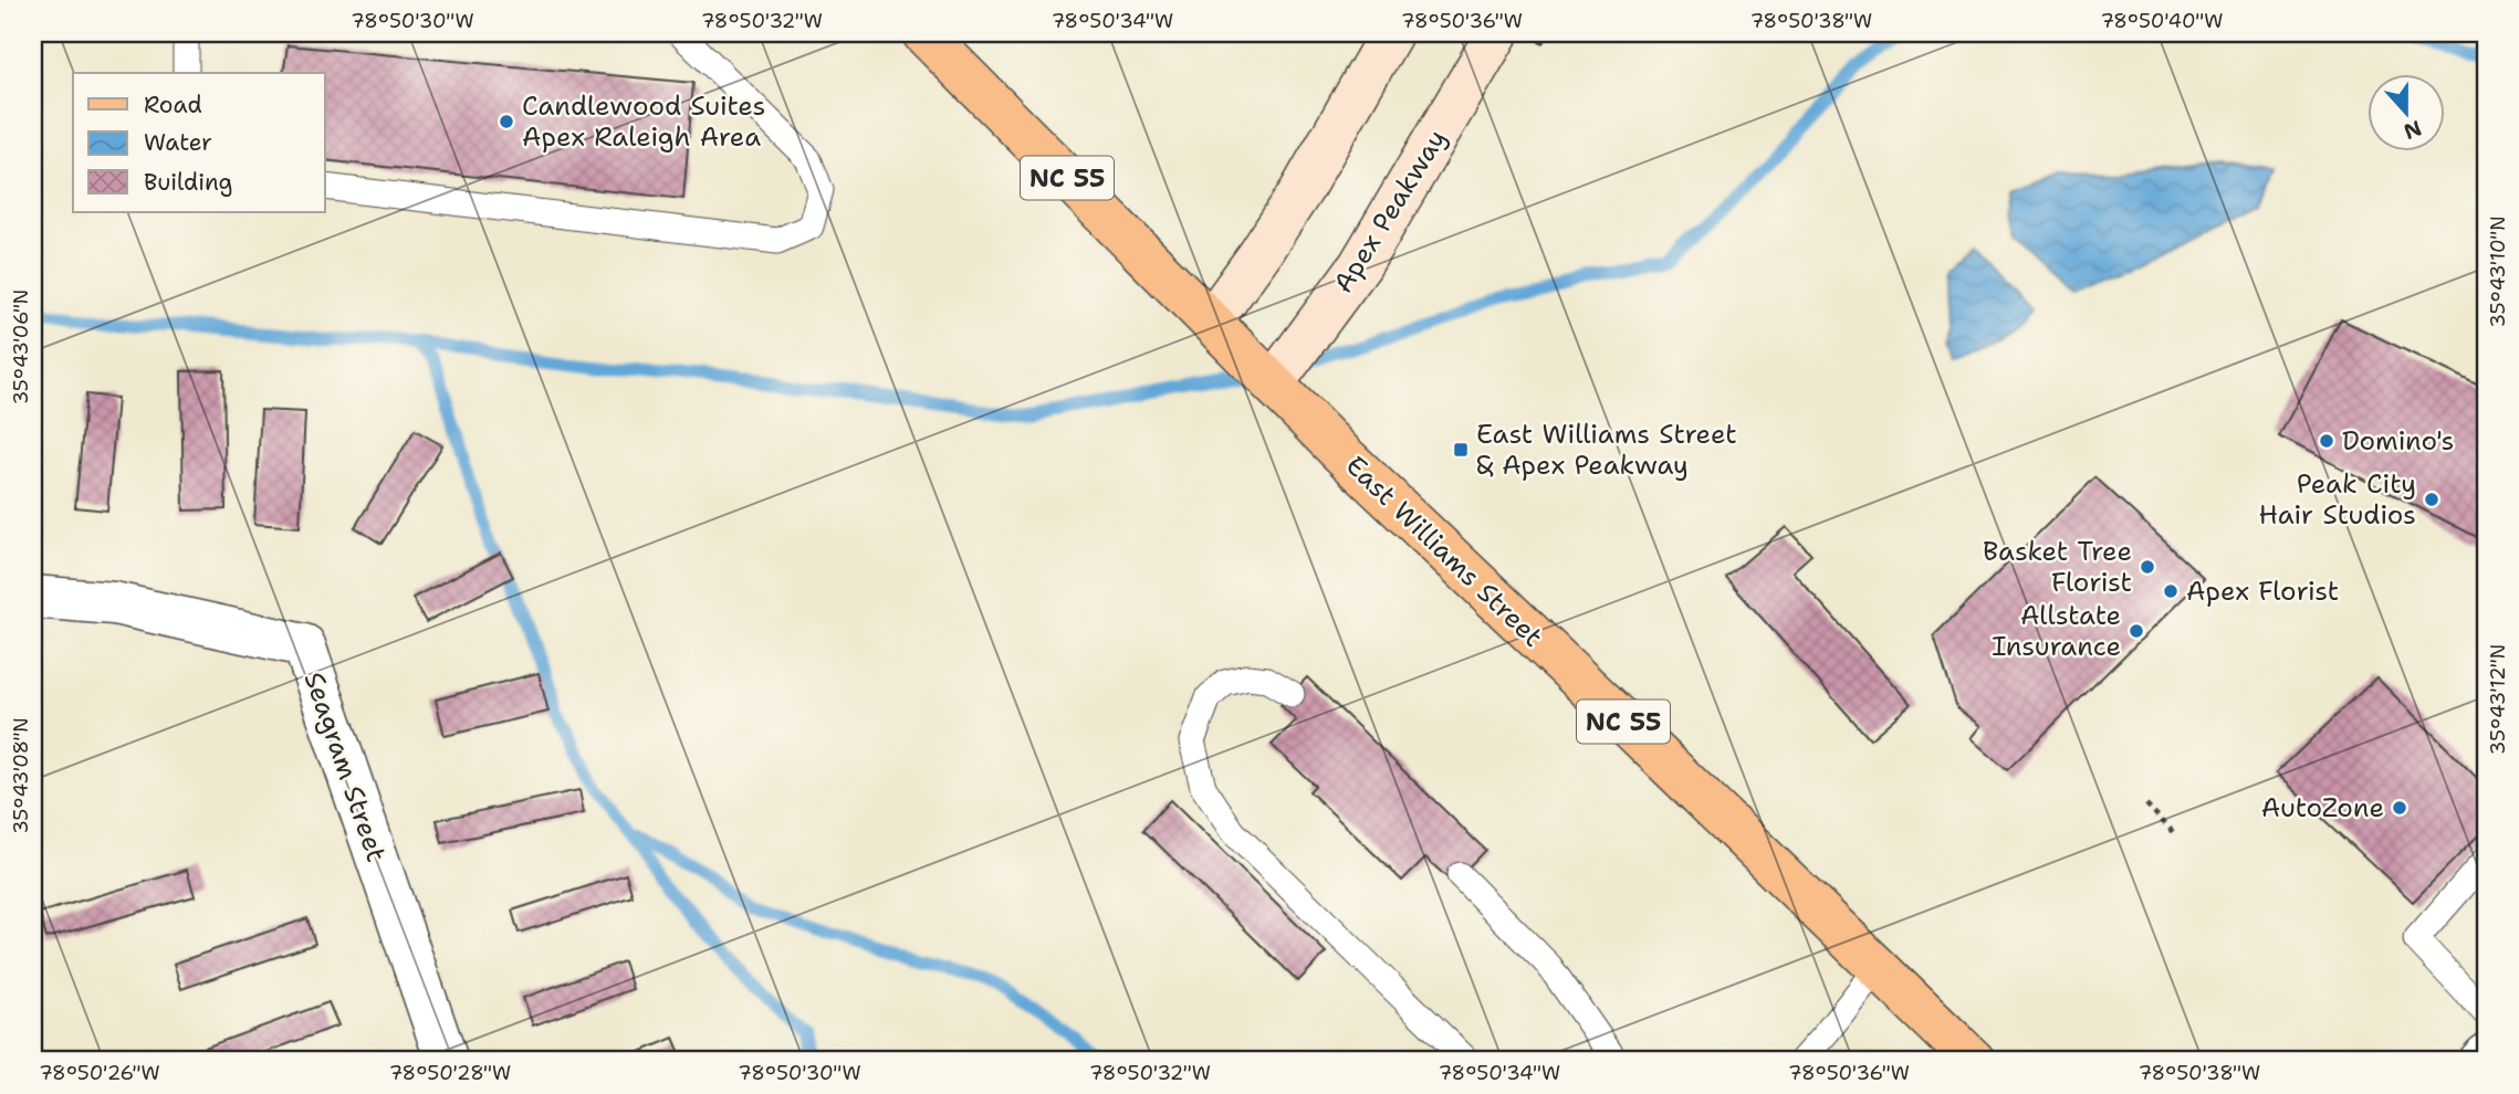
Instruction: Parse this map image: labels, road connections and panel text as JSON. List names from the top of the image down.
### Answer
{
  "streets": {
    "main road": ["NC 55", "Apex Peakway", "East Williams Street"],
    "street": ["Seagram Street"]
  },
  "crossings": [
    ["Apex Peakway", "East Williams Street"]
  ],
  "places": {
    "other": [
      "Candlewood Suites Apex Raleigh Area",
      "Domino's",
      "Peak City Hair Studios",
      "Basket Tree Florist",
      "Apex Florist",
      "Allstate Insurance",
      "AutoZone"
    ],
    "transit": ["East Williams Street & Apex Peakway"]
  },
  "legend": ["Road", "Water", "Building"],
  "north": "bottom",
  "coordinates": [
    "78°50'30\"W",
    "78°50'32\"W",
    "78°50'34\"W",
    "78°50'36\"W",
    "78°50'38\"W",
    "78°50'40\"W",
    "35°43'10\"N",
    "35°43'06\"N",
    "35°43'12\"N",
    "35°43'08\"N",
    "78°50'26\"W",
    "78°50'28\"W"
  ]
}
